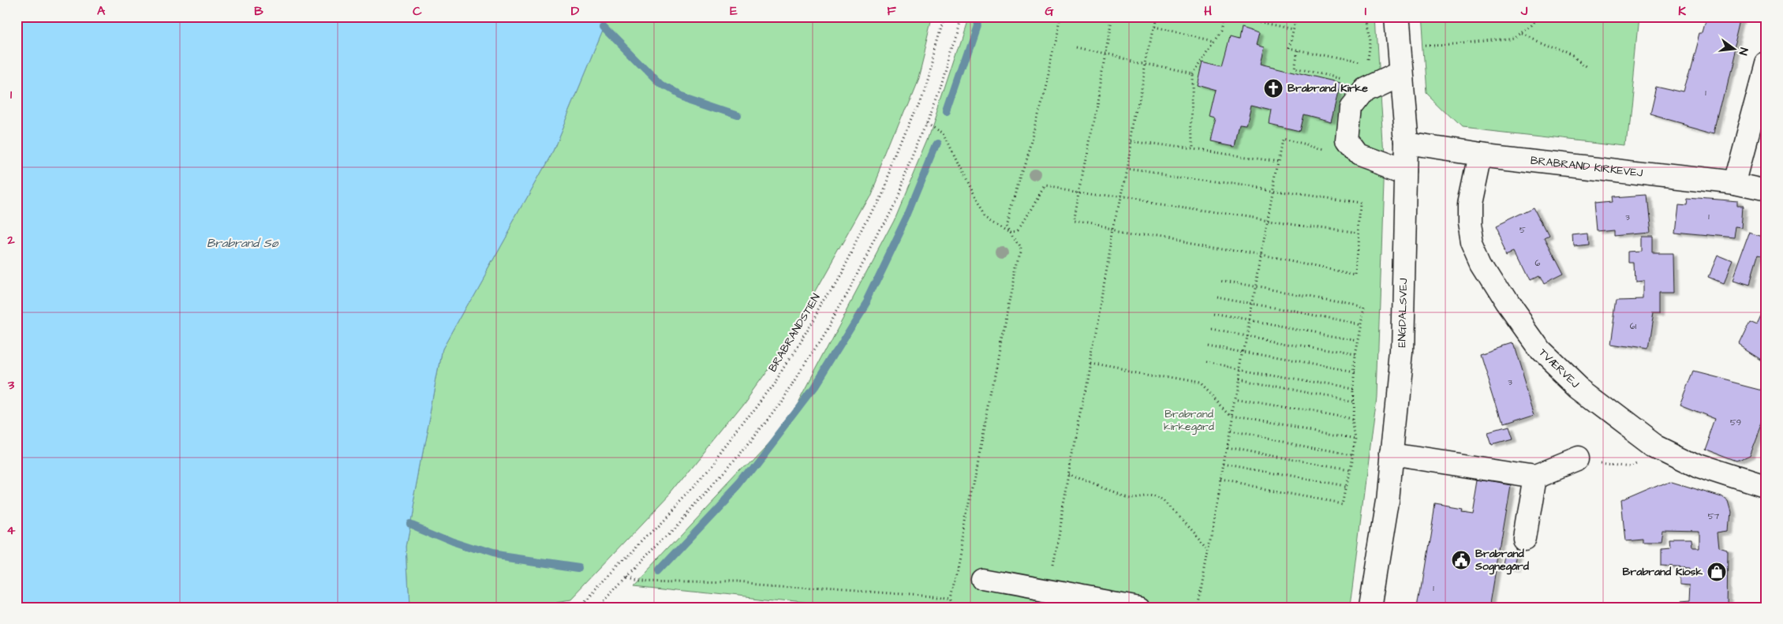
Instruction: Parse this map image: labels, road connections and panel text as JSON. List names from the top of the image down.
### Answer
{
  "streets": {
    "street": ["BRABRAND KIRKEVEJ", "ENGDALSVEJ", "TVÆRVEJ"],
    "path": ["BRABRANDSTIEN"]
  },
  "crossings": [
    ["BRABRAND KIRKEVEJ", "ENGDALSVEJ"],
    ["BRABRAND KIRKEVEJ", "TVÆRVEJ"]
  ],
  "water": ["Brabrand Sø"],
  "parks": ["Brabrand kirkegård"],
  "places": {
    "church": ["Brabrand Kirke"],
    "public building": ["Brabrand Sognegård"],
    "shop": ["Brabrand Kiosk"]
  },
  "house_numbers": [
    "1",
    "1",
    "3",
    "5",
    "6",
    "61",
    "3",
    "59",
    "57",
    "1"
  ],
  "north": "right",
  "grid": {
    "columns": [
      "A",
      "B",
      "C",
      "D",
      "E",
      "F",
      "G",
      "H",
      "I",
      "J",
      "K"
    ],
    "rows": [
      "1",
      "2",
      "3",
      "4"
    ]
  }
}
